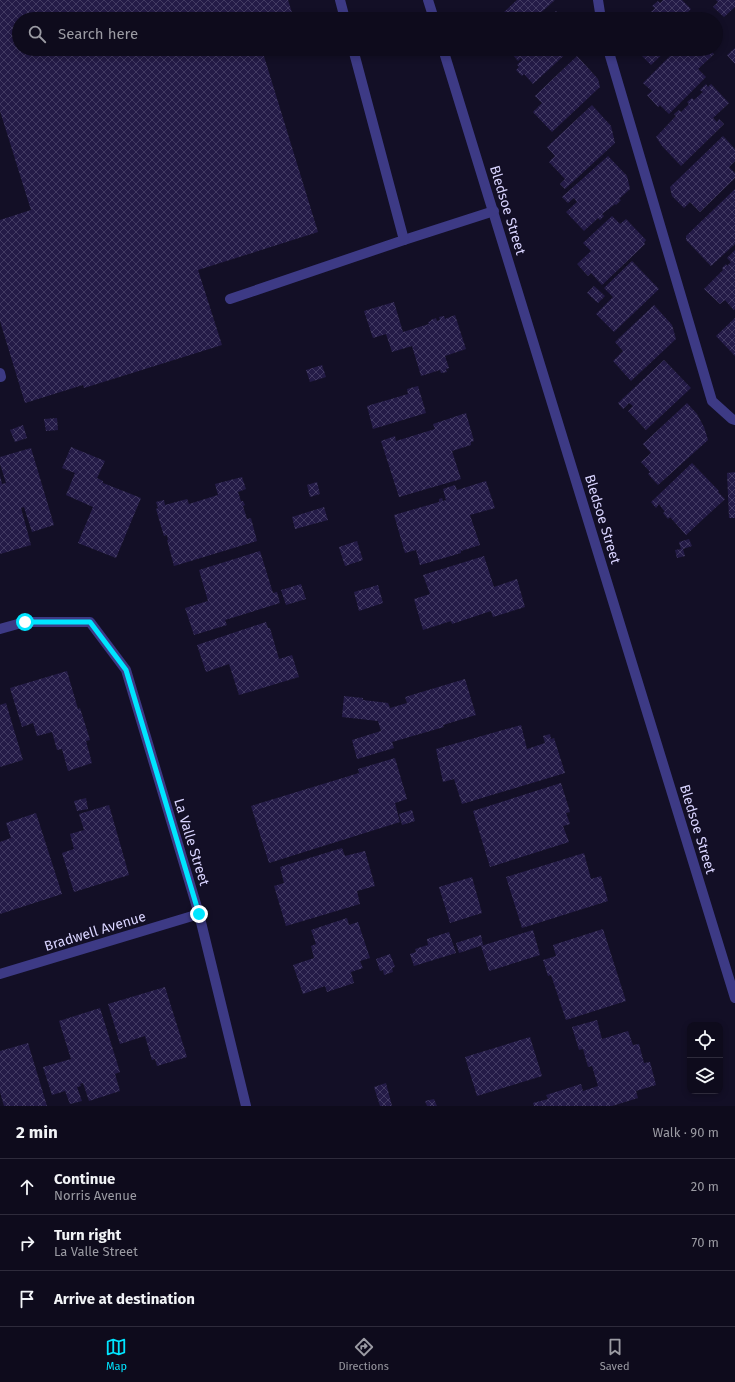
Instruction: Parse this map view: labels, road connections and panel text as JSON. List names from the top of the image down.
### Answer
{
  "streets": {
    "street": ["Bledsoe Street", "La Valle Street", "Bradwell Avenue"]
  },
  "crossings": [
    ["La Valle Street", "Bradwell Avenue"]
  ],
  "page": {
    "search": "Search here",
    "heading": ["2 min", "Walk · 90 m"],
    "list": [
      ["Continue", "Norris Avenue", "20 m"],
      ["Turn right", "La Valle Street", "70 m"],
      "Arrive at destination"
    ],
    "nav": ["Map", "Directions", "Saved"]
  }
}
